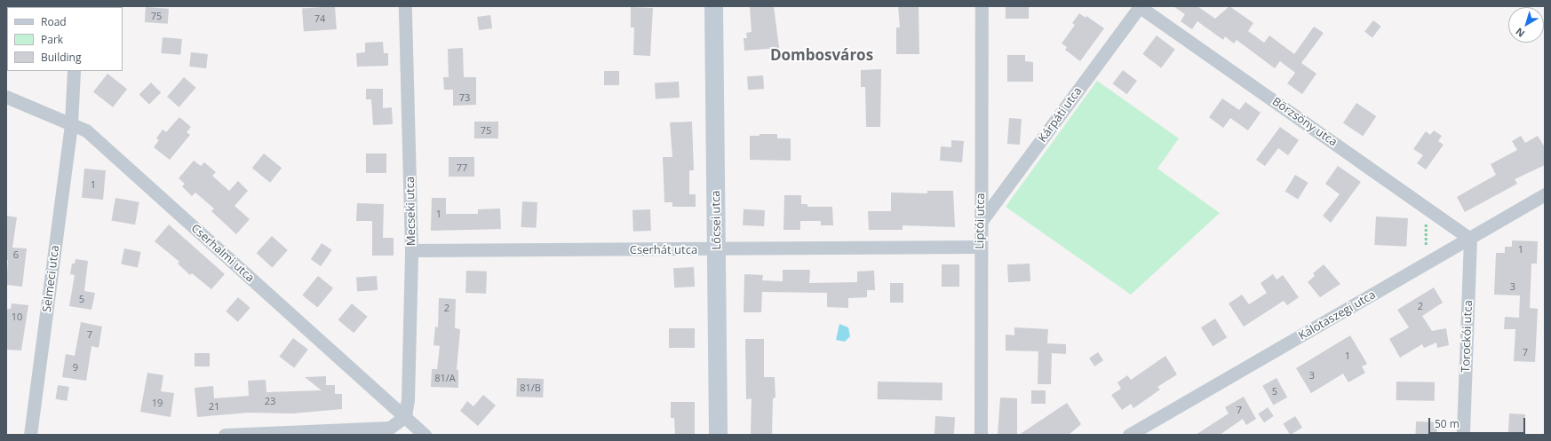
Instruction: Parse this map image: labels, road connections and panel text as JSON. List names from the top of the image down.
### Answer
{
  "streets": {
    "street": [
      "Kárpáti utca",
      "Börzsöny utca",
      "Mecseki utca",
      "Lőcsei utca",
      "Liptói utca",
      "Cserhát utca",
      "Cserhalmi utca",
      "Selmeci utca",
      "Kalotaszegi utca",
      "Torockói utca"
    ]
  },
  "crossings": [
    ["Kárpáti utca", "Börzsöny utca"],
    ["Kárpáti utca", "Liptói utca"],
    ["Börzsöny utca", "Kalotaszegi utca"],
    ["Börzsöny utca", "Torockói utca"],
    ["Mecseki utca", "Cserhát utca"],
    ["Mecseki utca", "Cserhalmi utca"],
    ["Lőcsei utca", "Cserhát utca"],
    ["Liptói utca", "Cserhát utca"],
    ["Cserhalmi utca", "Selmeci utca"],
    ["Kalotaszegi utca", "Torockói utca"]
  ],
  "districts": ["Dombosváros"],
  "house_numbers": [
    "75",
    "74",
    "73",
    "75",
    "77",
    "1",
    "1",
    "1",
    "6",
    "3",
    "5",
    "2",
    "2",
    "10",
    "7",
    "7",
    "1",
    "9",
    "3",
    "81/A",
    "81/B",
    "5",
    "23",
    "19",
    "21",
    "7"
  ],
  "legend": ["Road", "Park", "Building"],
  "scale_bar": "50 m",
  "north": "bottom left"
}
